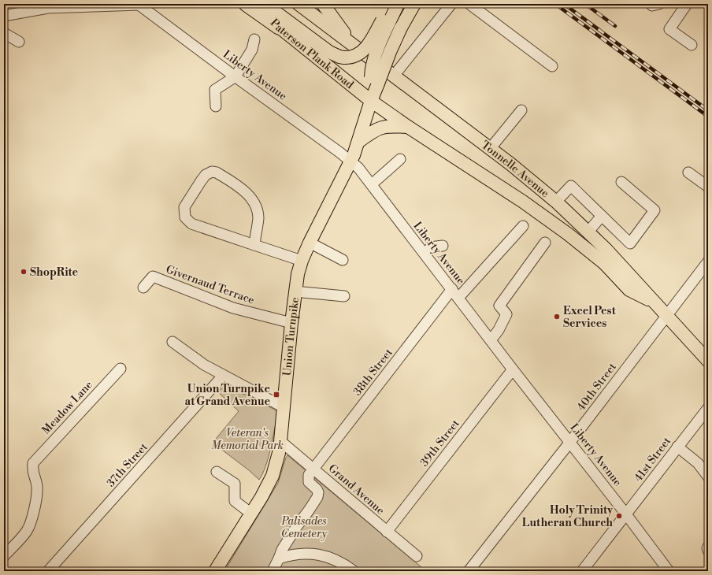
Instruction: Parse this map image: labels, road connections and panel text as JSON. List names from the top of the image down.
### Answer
{
  "streets": {
    "main road": ["Paterson Plank Road", "Tonnelle Avenue", "Union Turnpike"],
    "street": [
      "Liberty Avenue",
      "Givernaud Terrace",
      "38th Street",
      "40th Street",
      "Meadow Lane",
      "39th Street",
      "41st Street",
      "37th Street",
      "Grand Avenue"
    ]
  },
  "crossings": [
    ["Paterson Plank Road", "Union Turnpike"],
    ["Liberty Avenue", "Union Turnpike"],
    ["Liberty Avenue", "38th Street"],
    ["Liberty Avenue", "40th Street"],
    ["Liberty Avenue", "39th Street"],
    ["Liberty Avenue", "41st Street"],
    ["Tonnelle Avenue", "40th Street"],
    ["Givernaud Terrace", "Union Turnpike"],
    ["Union Turnpike", "Grand Avenue"],
    ["38th Street", "Grand Avenue"],
    ["39th Street", "Grand Avenue"]
  ],
  "parks": ["Veteran's Memorial Park", "Palisades Cemetery"],
  "places": {
    "other": ["ShopRite", "Excel Pest Services", "Holy Trinity Lutheran Church"],
    "transit": ["Union Turnpike at Grand Avenue"]
  }
}
